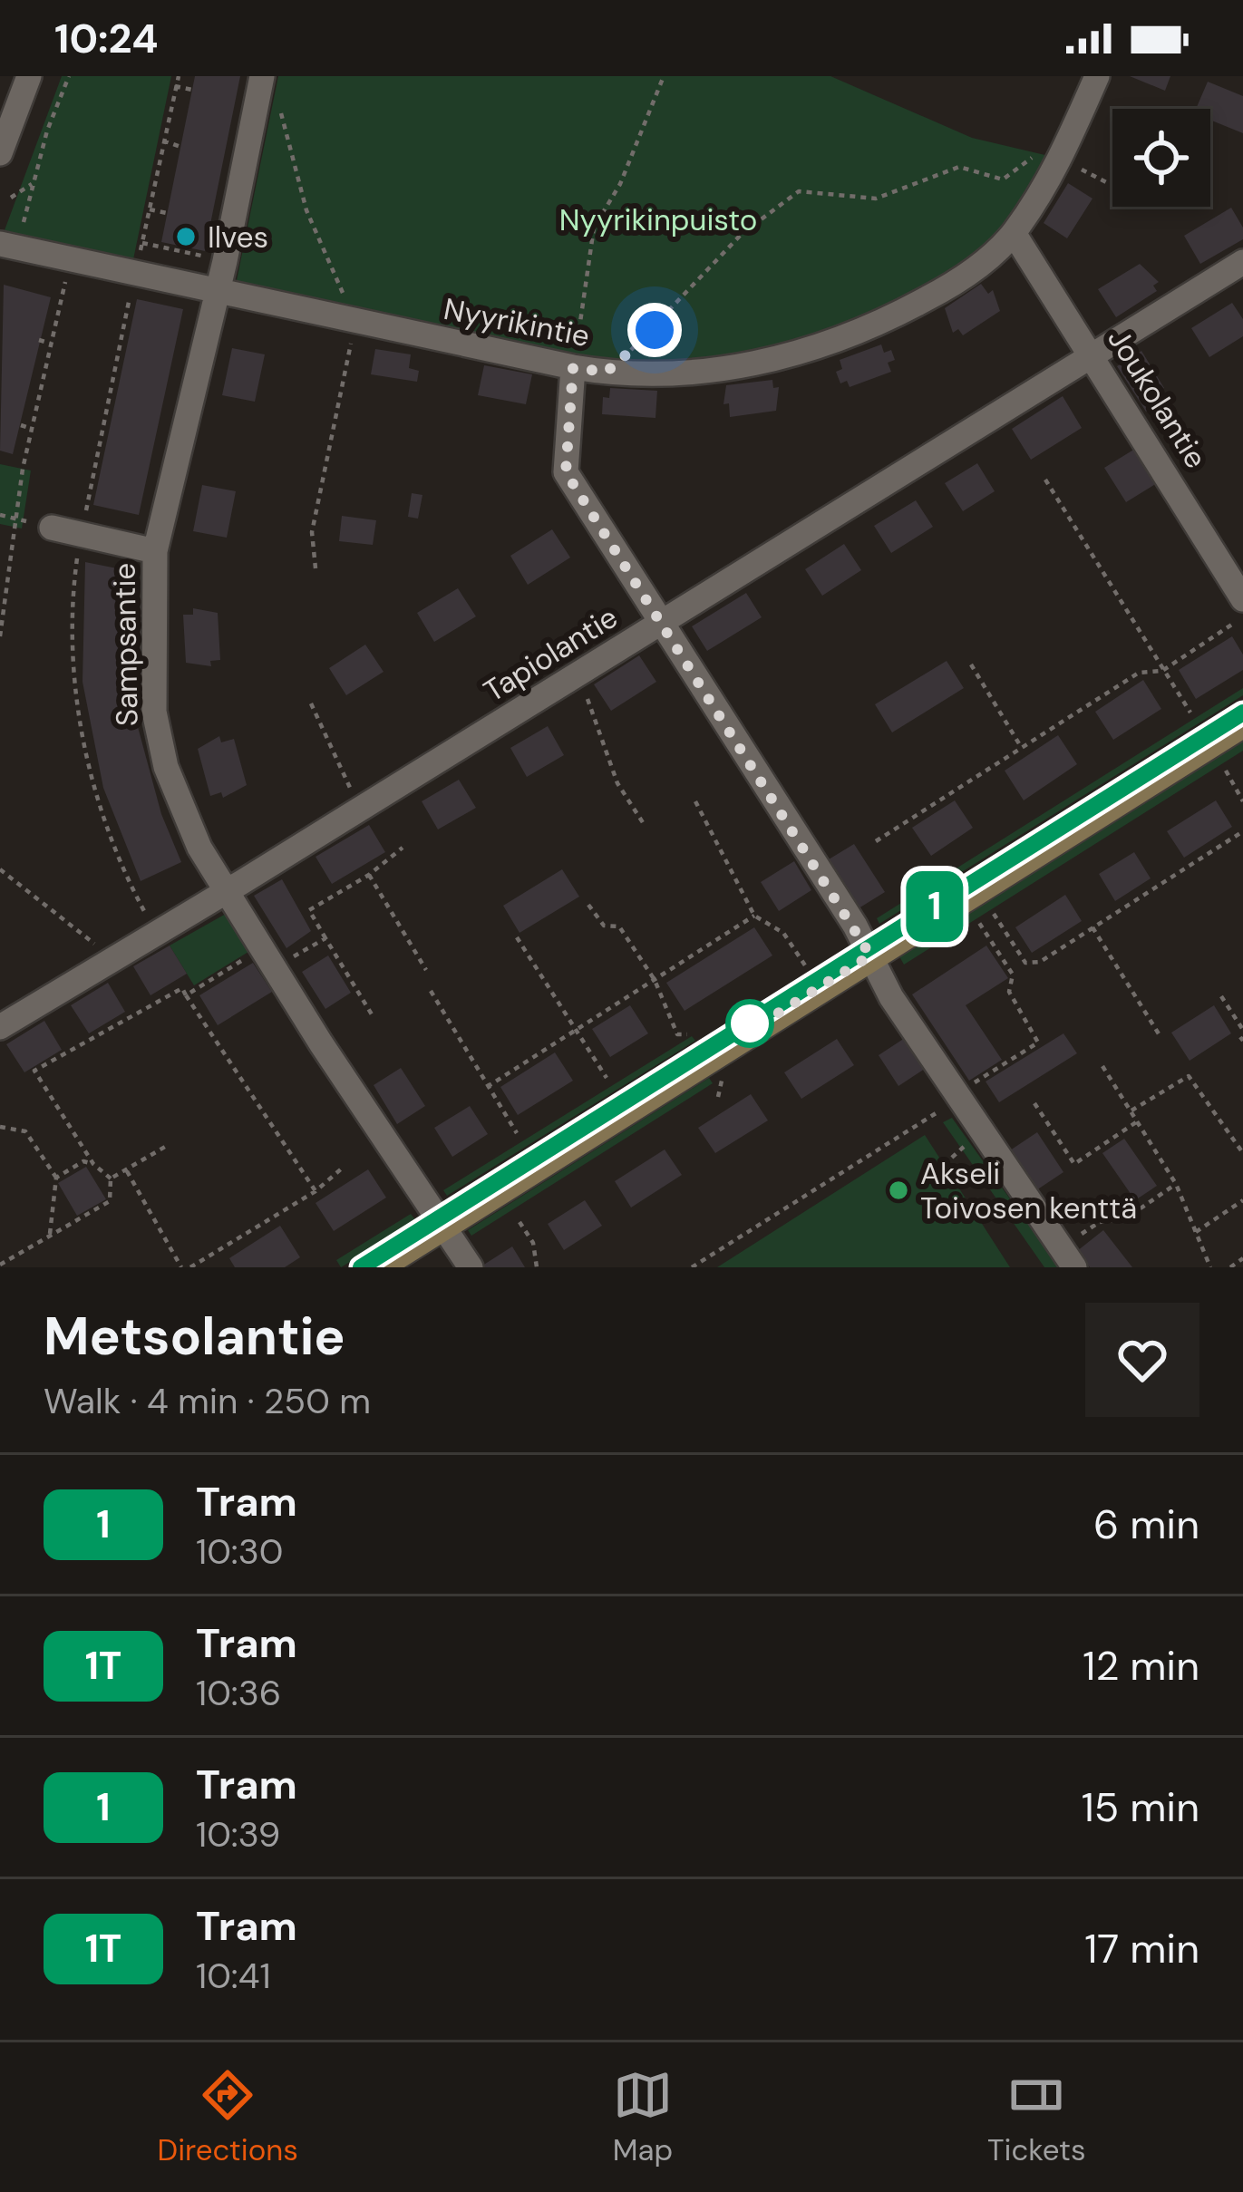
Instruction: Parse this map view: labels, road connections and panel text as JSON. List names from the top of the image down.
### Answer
{
  "streets": {
    "street": [
      "Nyyrikintie",
      "Joukolantie",
      "Sampsantie",
      "Tapiolantie"
    ]
  },
  "crossings": [
    ["Nyyrikintie", "Joukolantie"],
    ["Nyyrikintie", "Sampsantie"],
    ["Joukolantie", "Tapiolantie"],
    ["Sampsantie", "Tapiolantie"]
  ],
  "parks": ["Nyyrikinpuisto"],
  "places": ["Ilves", "Akseli Toivosen kenttä"],
  "lines": ["tram line 1"],
  "page": {
    "status": "10:24",
    "on_map": "1",
    "heading": ["Metsolantie", "Walk · 4 min · 250 m"],
    "list": [
      {
        "mark": "1",
        "name": "Tram",
        "note": "10:30",
        "value": "6 min"
      },
      {
        "mark": "1T",
        "name": "Tram",
        "note": "10:36",
        "value": "12 min"
      },
      {
        "mark": "1",
        "name": "Tram",
        "note": "10:39",
        "value": "15 min"
      },
      {
        "mark": "1T",
        "name": "Tram",
        "note": "10:41",
        "value": "17 min"
      }
    ],
    "tabs": ["Directions", "Map", "Tickets"]
  }
}
